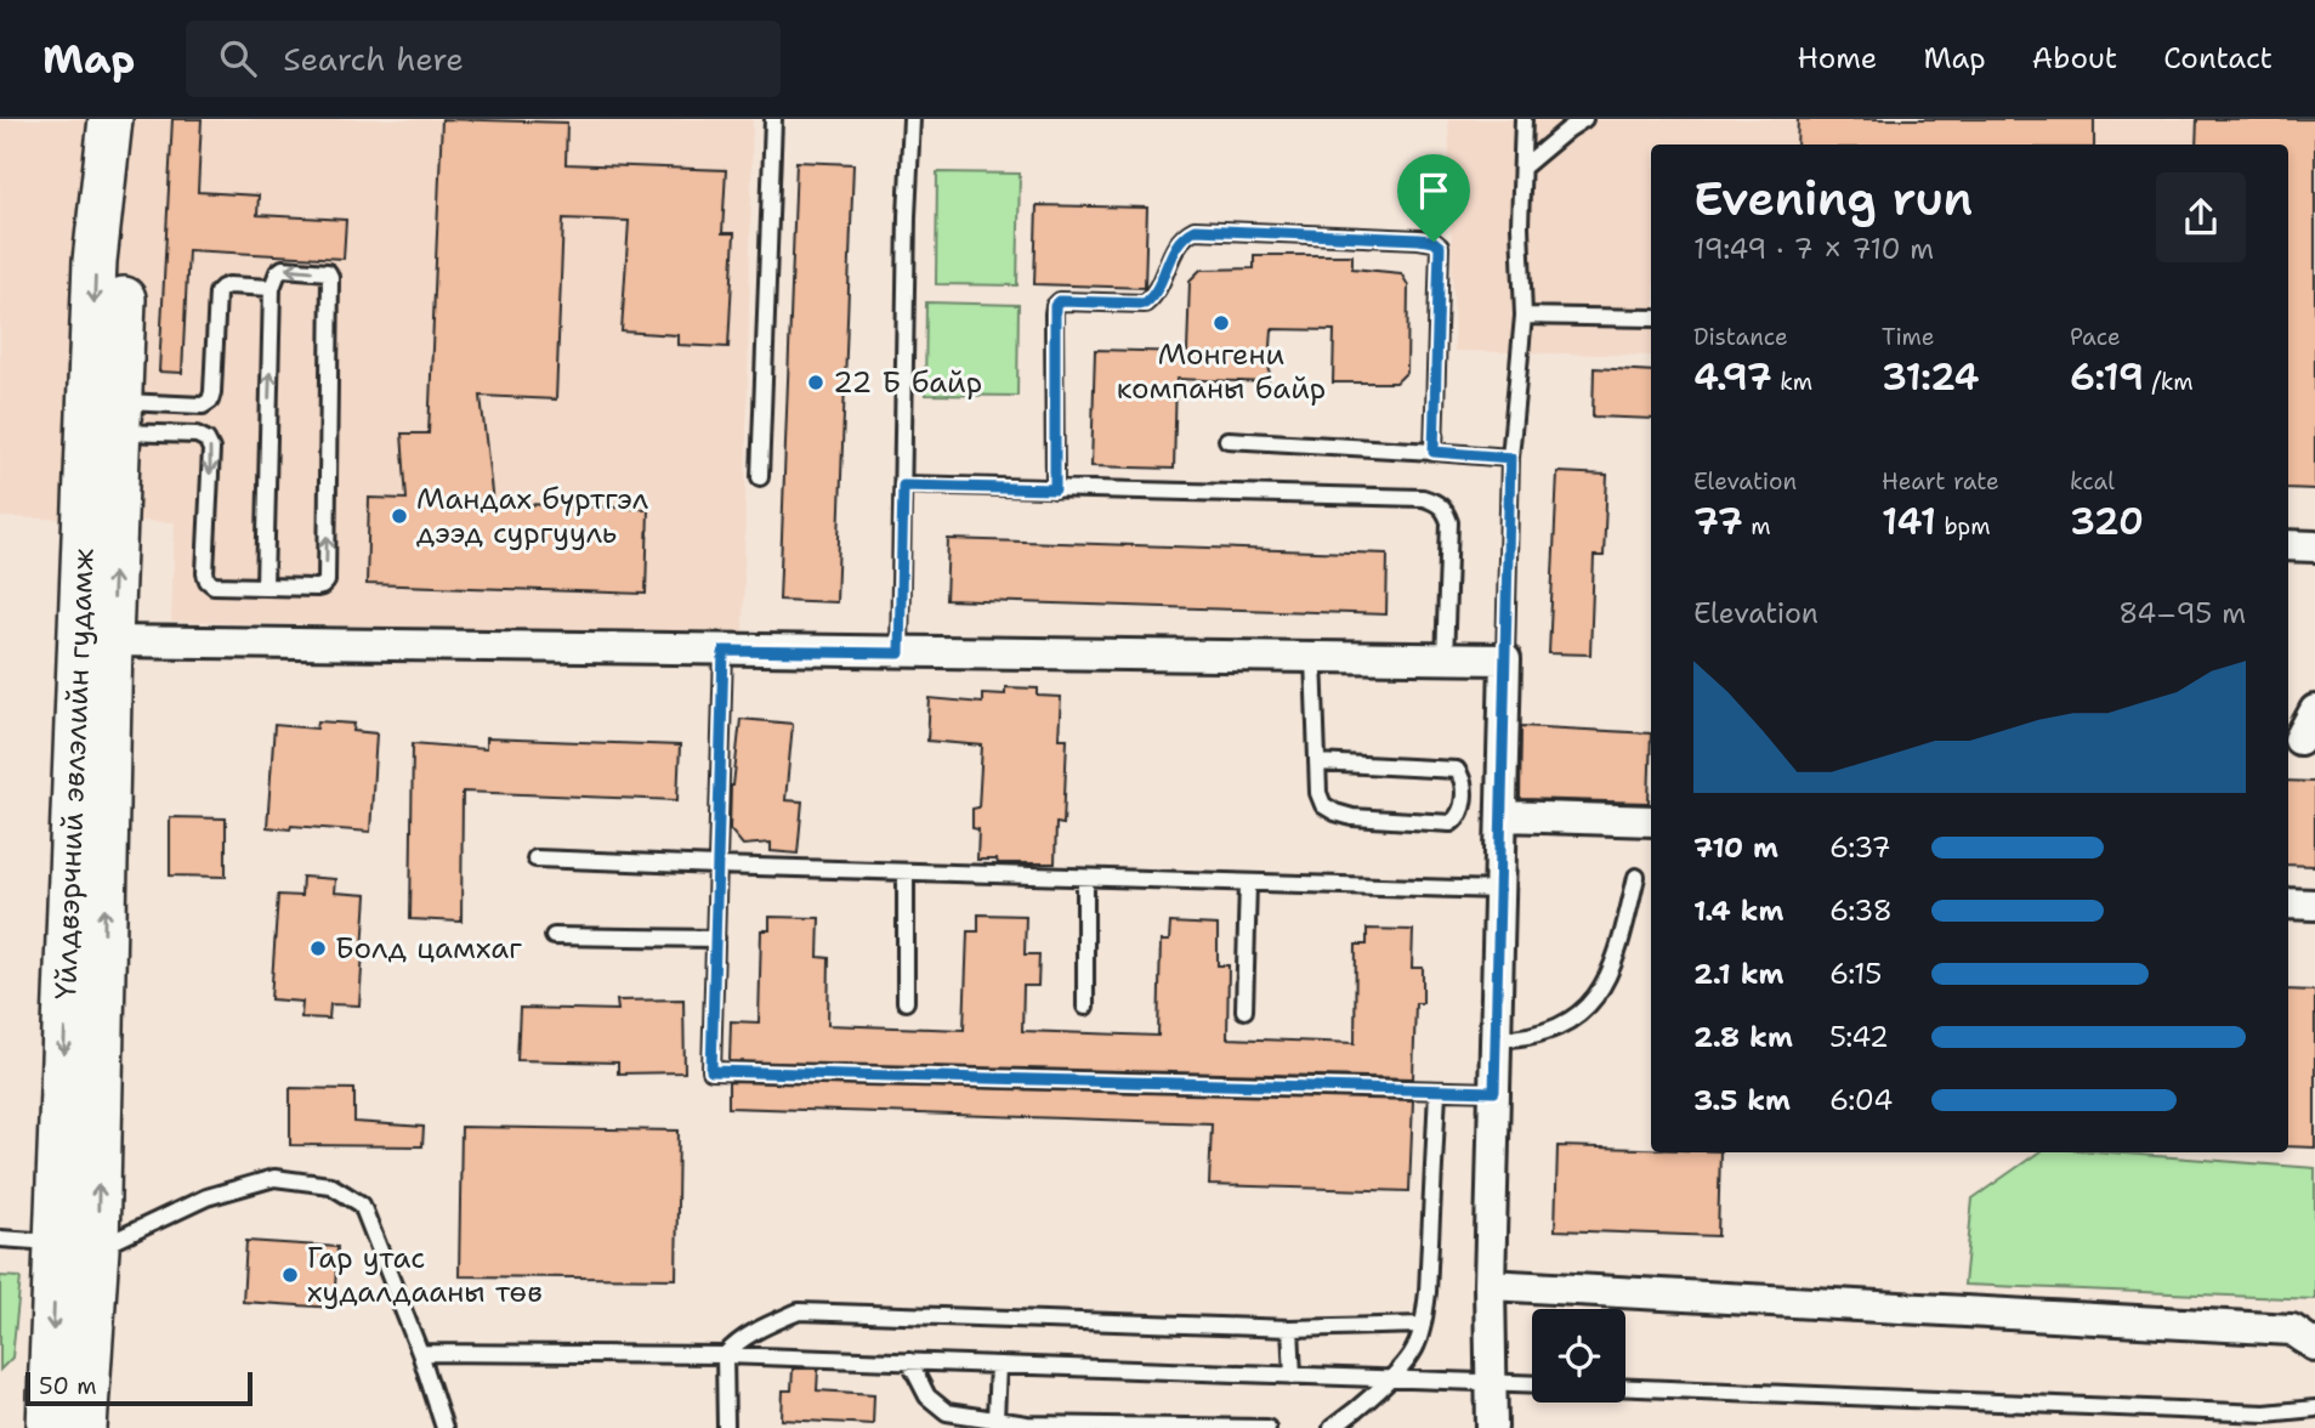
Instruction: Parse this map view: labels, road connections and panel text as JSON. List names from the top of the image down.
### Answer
{
  "streets": {
    "main road": ["Үйлдвэрчний эвлэлийн гудамж"]
  },
  "places": [
    "Монгени компаны байр",
    "22 Б байр",
    "Мандах бүртгэл дээд сургууль",
    "Болд цамхаг",
    "Гар утас худалдааны төв"
  ],
  "scale_bar": "50 m",
  "page": {
    "header": "Map",
    "search": "Search here",
    "nav": [
      "Home",
      "Map",
      "About",
      "Contact"
    ],
    "heading": ["Evening run", "19:49 · 7 × 710 m"],
    "stats": [
      ["Distance", "4.97 km"],
      ["Time", "31:24"],
      ["Pace", "6:19 /km"],
      ["Elevation", "77 m"],
      ["Heart rate", "141 bpm"],
      ["kcal", "320"]
    ],
    "chart": ["Elevation", "84–95 m"],
    "list": [
      {
        "name": "710 m",
        "note": "6:37"
      },
      {
        "name": "1.4 km",
        "note": "6:38"
      },
      {
        "name": "2.1 km",
        "note": "6:15"
      },
      {
        "name": "2.8 km",
        "note": "5:42"
      },
      {
        "name": "3.5 km",
        "note": "6:04"
      }
    ],
    "scale": "50 m"
  }
}
